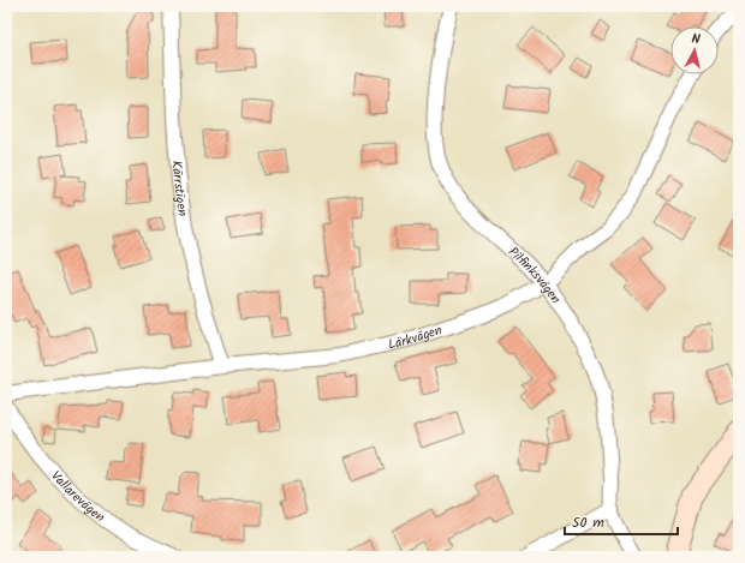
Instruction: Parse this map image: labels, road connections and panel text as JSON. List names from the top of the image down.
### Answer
{
  "streets": {
    "street": [
      "Kärrstigen",
      "Pilfinksvägen",
      "Lärkvägen",
      "Vallarevägen"
    ]
  },
  "crossings": [
    ["Kärrstigen", "Lärkvägen"],
    ["Pilfinksvägen", "Lärkvägen"]
  ],
  "scale_bar": "50 m",
  "north": "top"
}
